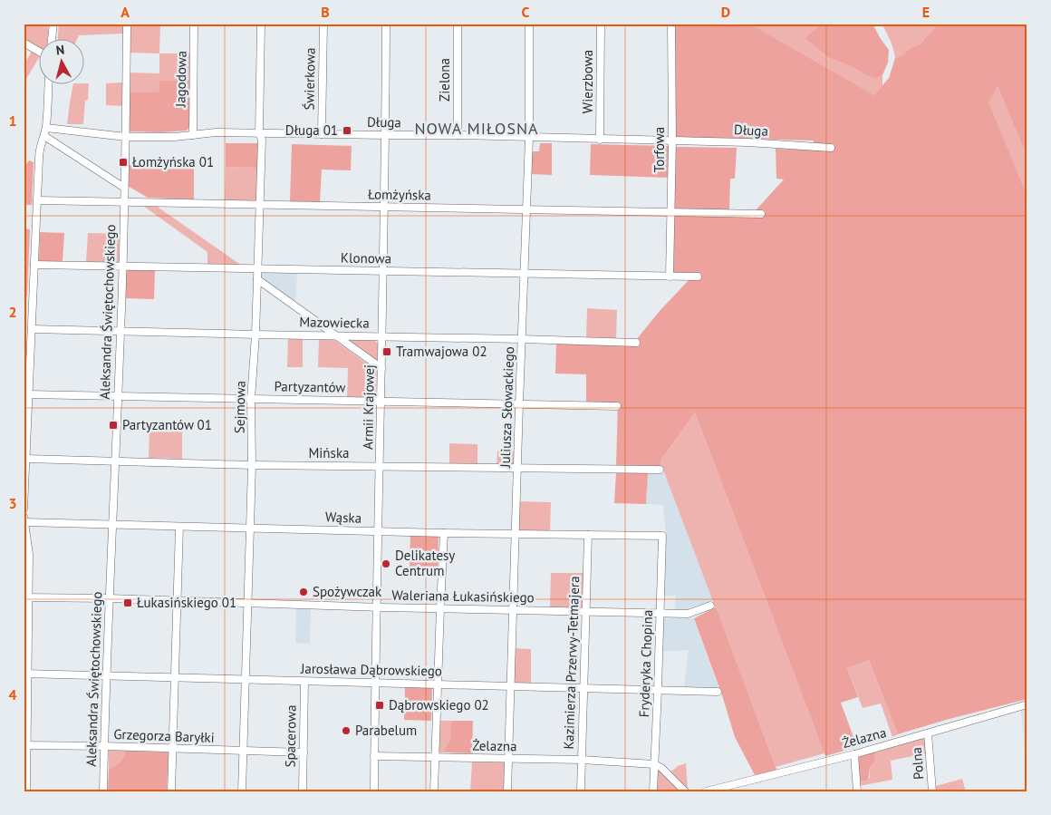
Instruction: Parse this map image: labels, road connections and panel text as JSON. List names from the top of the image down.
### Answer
{
  "streets": {
    "street": [
      "Jagodowa",
      "Świerkowa",
      "Zielona",
      "Wierzbowa",
      "Długa",
      "Torfowa",
      "Łomżyńska",
      "Klonowa",
      "Aleksandra Świętochowskiego",
      "Mazowiecka",
      "Partyzantów",
      "Sejmowa",
      "Armii Krajowej",
      "Juliusza Słowackiego",
      "Mińska",
      "Wąska",
      "Waleriana Łukasińskiego",
      "Kazimierza Przerwy-Tetmajera",
      "Fryderyka Chopina",
      "Jarosława Dąbrowskiego",
      "Grzegorza Baryłki",
      "Spacerowa",
      "Żelazna",
      "Polna"
    ]
  },
  "crossings": [
    ["Jagodowa", "Długa"],
    ["Świerkowa", "Długa"],
    ["Zielona", "Długa"],
    ["Wierzbowa", "Długa"],
    ["Długa", "Torfowa"],
    ["Długa", "Aleksandra Świętochowskiego"],
    ["Długa", "Sejmowa"],
    ["Długa", "Armii Krajowej"],
    ["Długa", "Juliusza Słowackiego"],
    ["Torfowa", "Łomżyńska"],
    ["Torfowa", "Klonowa"],
    ["Łomżyńska", "Aleksandra Świętochowskiego"],
    ["Łomżyńska", "Sejmowa"],
    ["Łomżyńska", "Armii Krajowej"],
    ["Łomżyńska", "Juliusza Słowackiego"],
    ["Klonowa", "Aleksandra Świętochowskiego"],
    ["Klonowa", "Sejmowa"],
    ["Klonowa", "Armii Krajowej"],
    ["Klonowa", "Juliusza Słowackiego"],
    ["Aleksandra Świętochowskiego", "Mazowiecka"],
    ["Aleksandra Świętochowskiego", "Partyzantów"],
    ["Aleksandra Świętochowskiego", "Mińska"],
    ["Aleksandra Świętochowskiego", "Wąska"],
    ["Aleksandra Świętochowskiego", "Waleriana Łukasińskiego"],
    ["Aleksandra Świętochowskiego", "Jarosława Dąbrowskiego"],
    ["Aleksandra Świętochowskiego", "Grzegorza Baryłki"],
    ["Mazowiecka", "Sejmowa"],
    ["Mazowiecka", "Armii Krajowej"],
    ["Mazowiecka", "Juliusza Słowackiego"],
    ["Partyzantów", "Sejmowa"],
    ["Partyzantów", "Armii Krajowej"],
    ["Partyzantów", "Juliusza Słowackiego"],
    ["Sejmowa", "Mińska"],
    ["Sejmowa", "Wąska"],
    ["Sejmowa", "Waleriana Łukasińskiego"],
    ["Sejmowa", "Jarosława Dąbrowskiego"],
    ["Sejmowa", "Grzegorza Baryłki"],
    ["Armii Krajowej", "Mińska"],
    ["Armii Krajowej", "Wąska"],
    ["Armii Krajowej", "Waleriana Łukasińskiego"],
    ["Armii Krajowej", "Jarosława Dąbrowskiego"],
    ["Armii Krajowej", "Żelazna"],
    ["Juliusza Słowackiego", "Mińska"],
    ["Juliusza Słowackiego", "Wąska"],
    ["Juliusza Słowackiego", "Waleriana Łukasińskiego"],
    ["Juliusza Słowackiego", "Jarosława Dąbrowskiego"],
    ["Juliusza Słowackiego", "Żelazna"],
    ["Wąska", "Kazimierza Przerwy-Tetmajera"],
    ["Wąska", "Fryderyka Chopina"],
    ["Waleriana Łukasińskiego", "Kazimierza Przerwy-Tetmajera"],
    ["Waleriana Łukasińskiego", "Fryderyka Chopina"],
    ["Kazimierza Przerwy-Tetmajera", "Jarosława Dąbrowskiego"],
    ["Kazimierza Przerwy-Tetmajera", "Żelazna"],
    ["Fryderyka Chopina", "Jarosława Dąbrowskiego"],
    ["Fryderyka Chopina", "Żelazna"],
    ["Jarosława Dąbrowskiego", "Spacerowa"],
    ["Grzegorza Baryłki", "Spacerowa"],
    ["Żelazna", "Polna"]
  ],
  "districts": ["NOWA MIŁOSNA"],
  "places": {
    "transit": [
      "Długa 01",
      "Łomżyńska 01",
      "Tramwajowa 02",
      "Partyzantów 01",
      "Łukasińskiego 01",
      "Dąbrowskiego 02"
    ],
    "other": ["Delikatesy Centrum", "Spożywczak", "Parabelum"]
  },
  "north": "top",
  "grid": {
    "columns": [
      "A",
      "B",
      "C",
      "D",
      "E"
    ],
    "rows": [
      "1",
      "2",
      "3",
      "4"
    ]
  }
}
